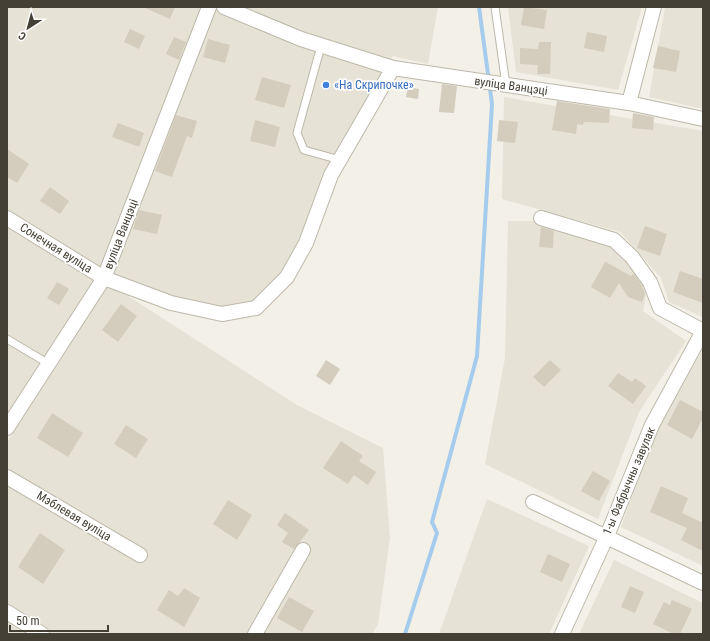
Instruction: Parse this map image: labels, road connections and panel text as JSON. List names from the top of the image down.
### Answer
{
  "streets": {
    "street": [
      "вуліца Ванцэці",
      "Сонечная вуліца",
      "1-ы Фабрычны завулак",
      "Мэблевая вуліца"
    ]
  },
  "crossings": [
    ["вуліца Ванцэці", "Сонечная вуліца"]
  ],
  "places": ["«На Скрипочке»"],
  "scale_bar": "50 m",
  "north": "bottom left"
}
